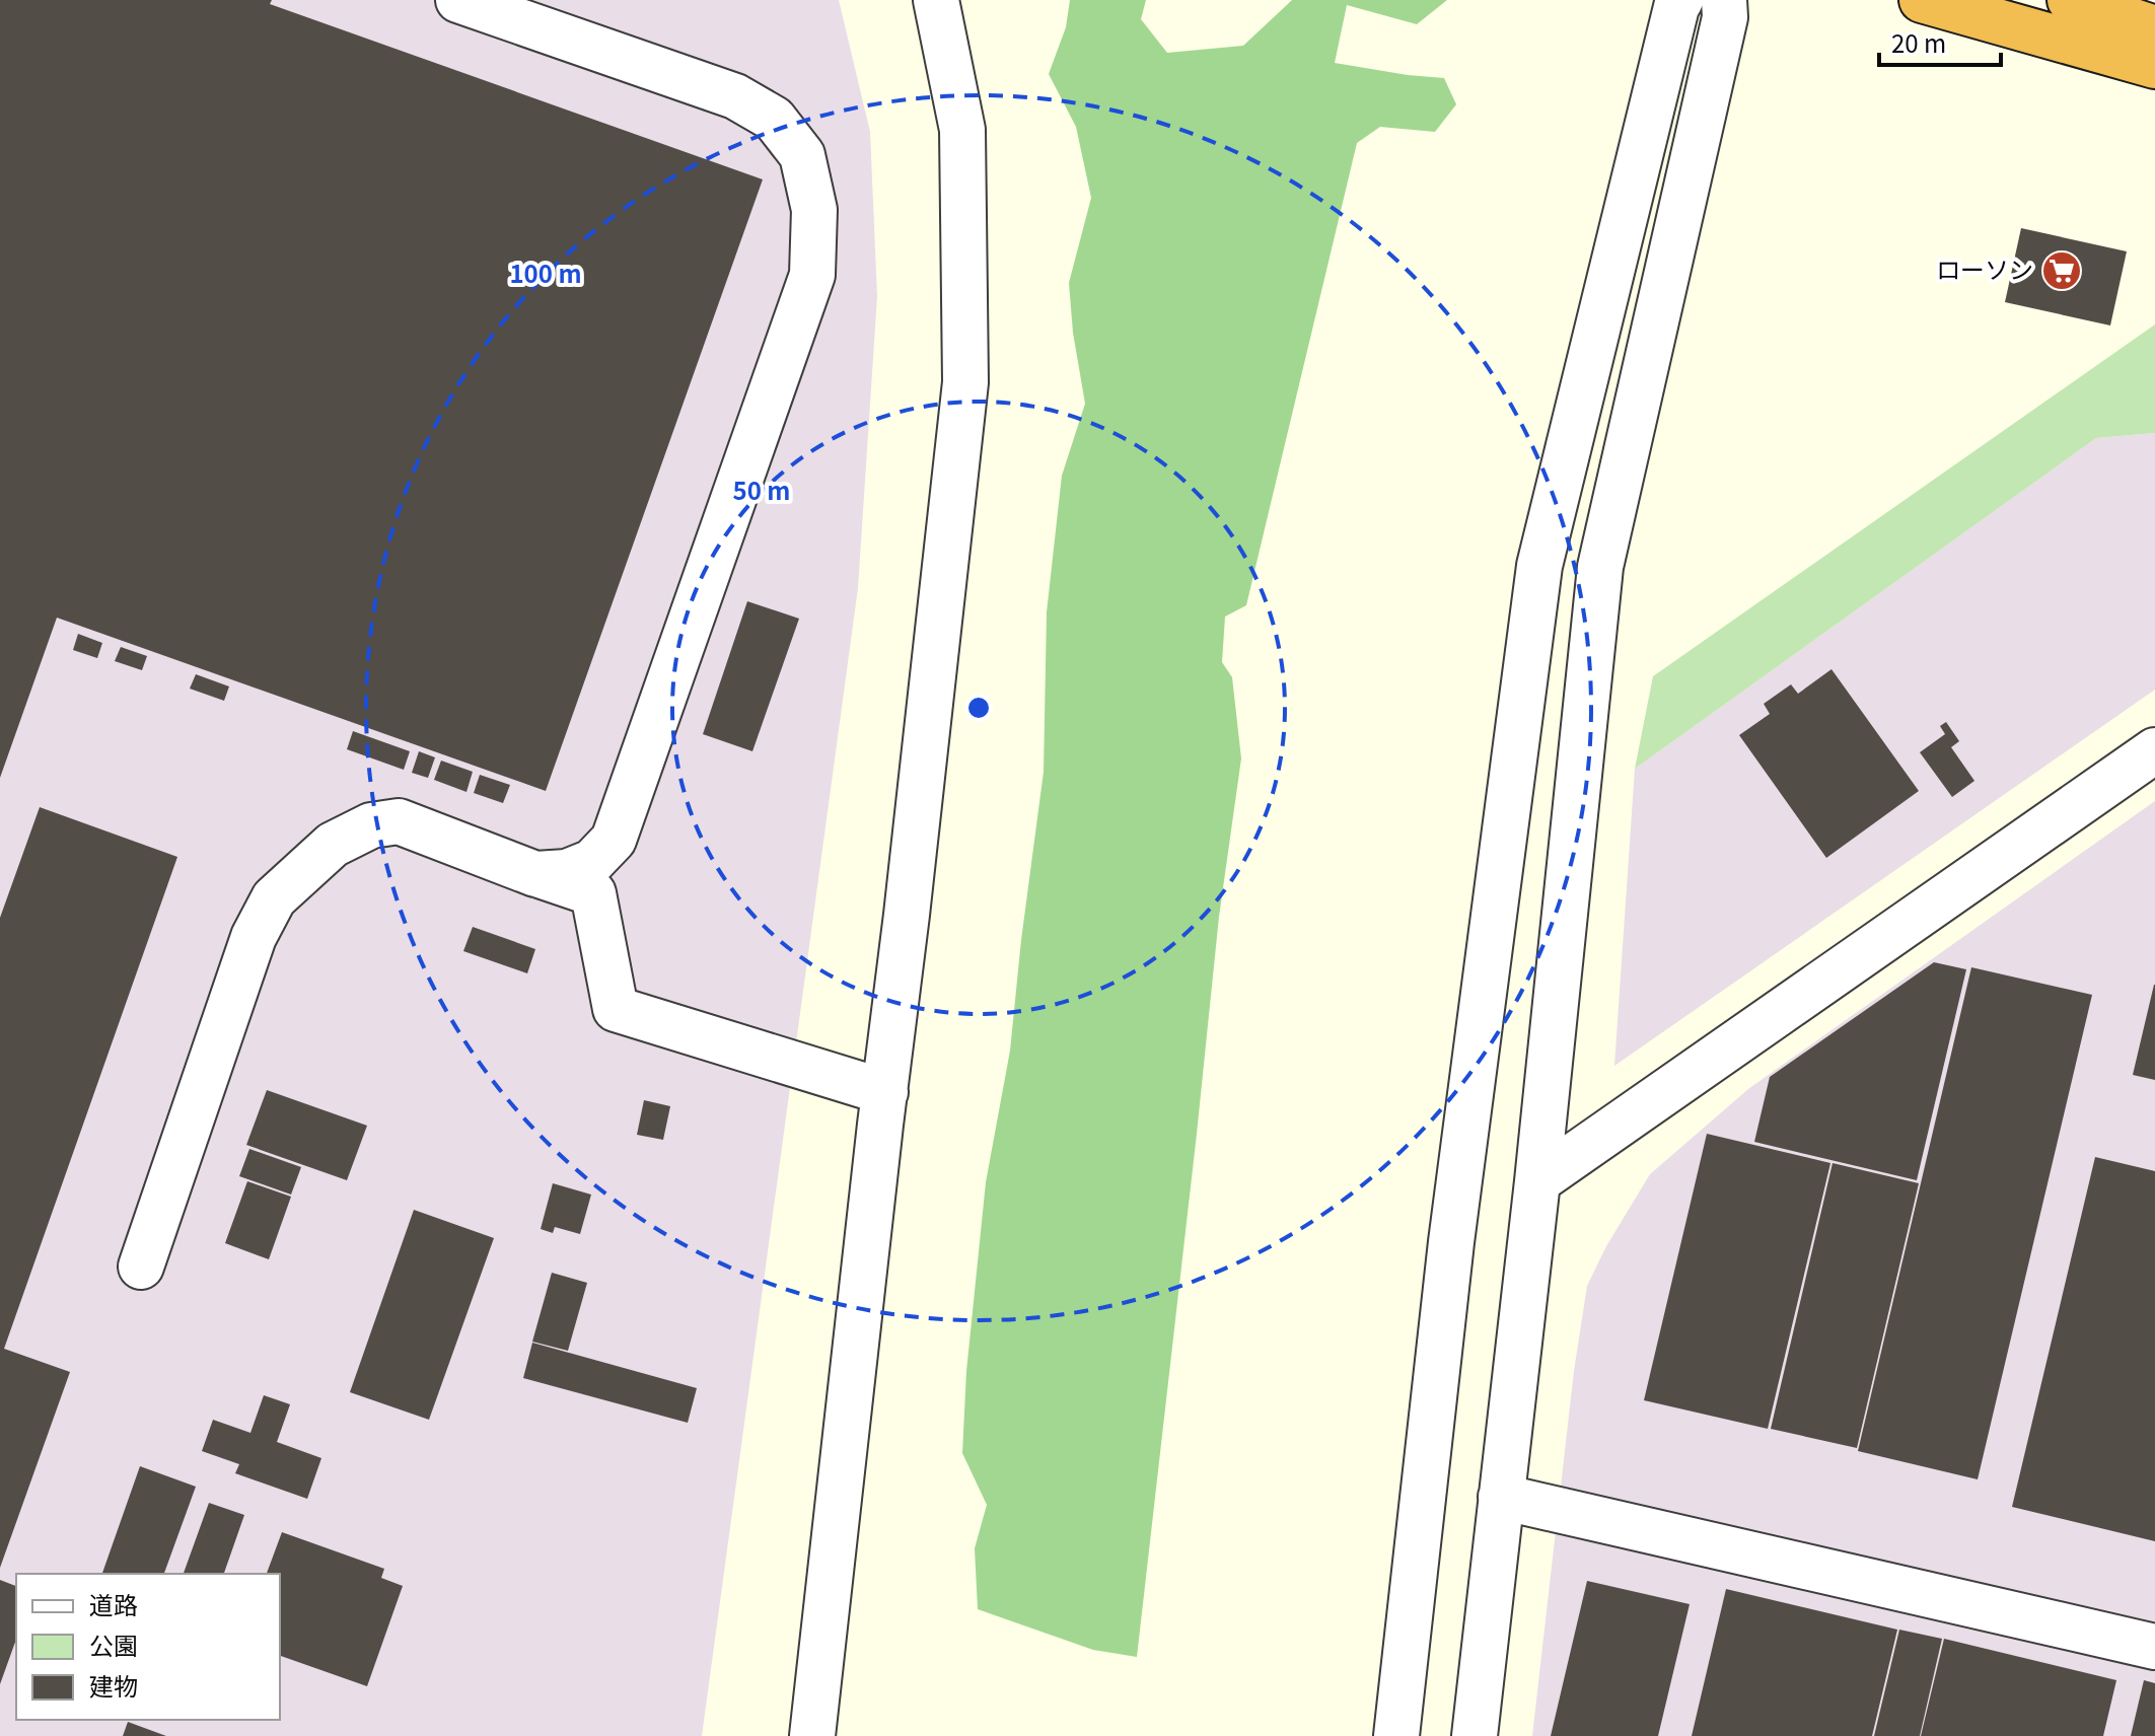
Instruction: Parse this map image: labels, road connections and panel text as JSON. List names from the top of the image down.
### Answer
{
  "places": {
    "supermarket": ["ローソン"]
  },
  "legend": ["道路", "公園", "建物"],
  "scale_bar": "20 m",
  "rings": ["100 m", "50 m"]
}
